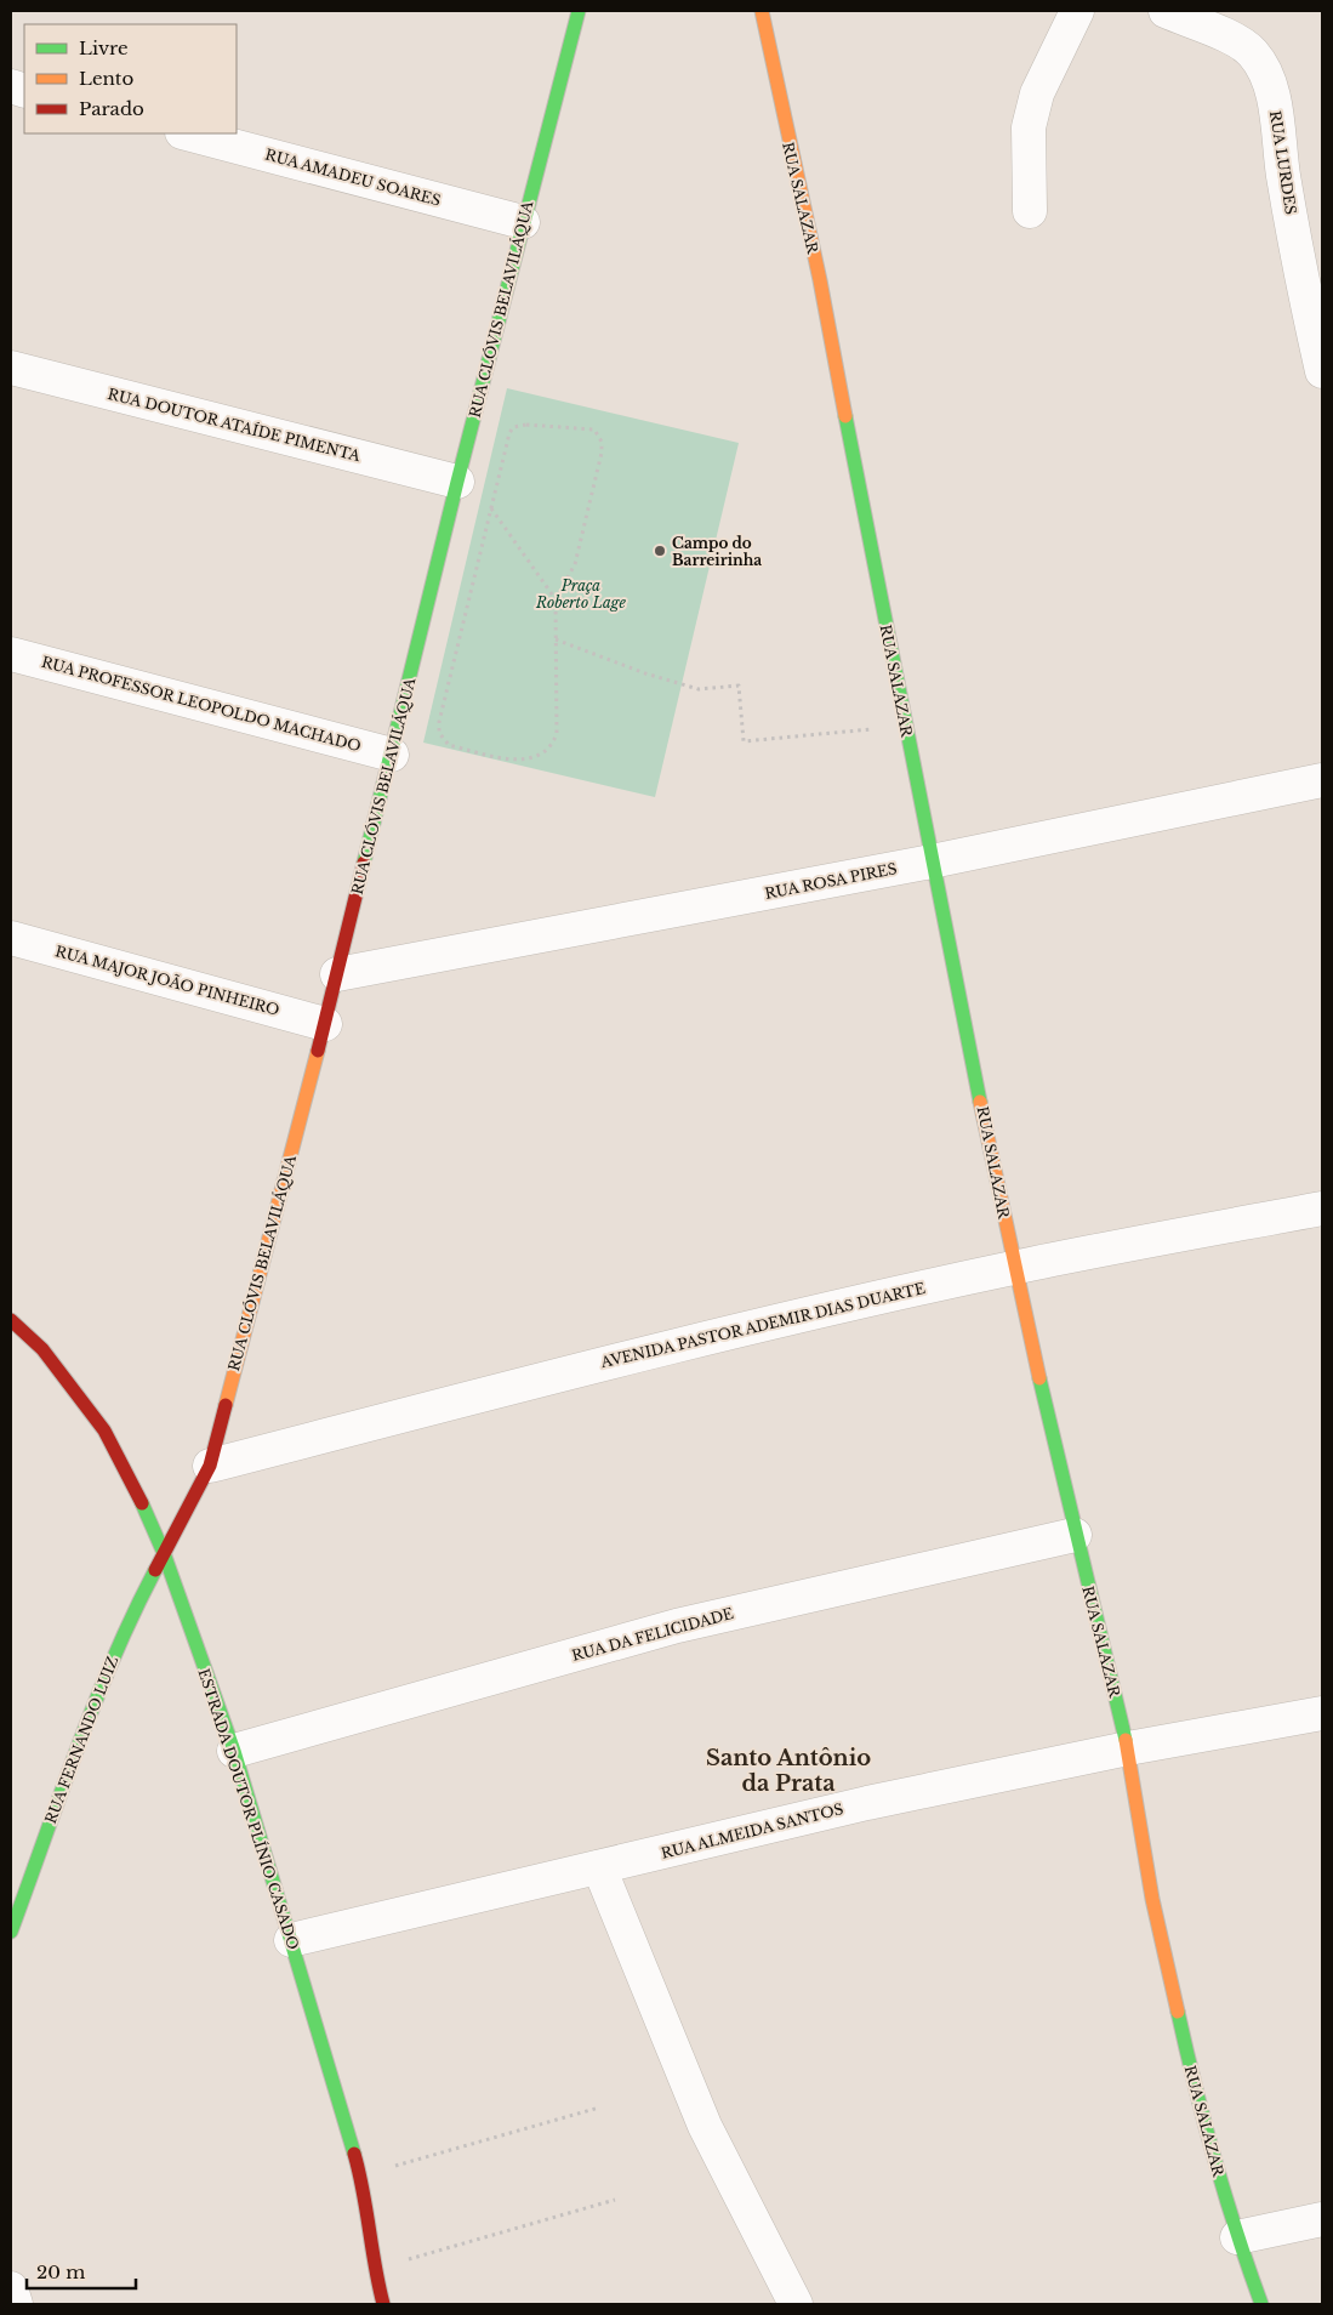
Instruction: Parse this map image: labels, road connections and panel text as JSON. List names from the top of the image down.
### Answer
{
  "streets": {
    "street": [
      "RUA LURDES",
      "RUA AMADEU SOARES",
      "RUA SALAZAR",
      "RUA CLÓVIS BELAVILÁQUA",
      "RUA DOUTOR ATAÍDE PIMENTA",
      "RUA PROFESSOR LEOPOLDO MACHADO",
      "RUA ROSA PIRES",
      "RUA MAJOR JOÃO PINHEIRO",
      "AVENIDA PASTOR ADEMIR DIAS DUARTE",
      "RUA DA FELICIDADE",
      "RUA FERNANDO LUIZ",
      "ESTRADA DOUTOR PLÍNIO CASADO",
      "RUA ALMEIDA SANTOS"
    ]
  },
  "crossings": [
    ["RUA AMADEU SOARES", "RUA CLÓVIS BELAVILÁQUA"],
    ["RUA SALAZAR", "RUA ROSA PIRES"],
    ["RUA SALAZAR", "AVENIDA PASTOR ADEMIR DIAS DUARTE"],
    ["RUA SALAZAR", "RUA DA FELICIDADE"],
    ["RUA SALAZAR", "RUA ALMEIDA SANTOS"],
    ["RUA CLÓVIS BELAVILÁQUA", "RUA DOUTOR ATAÍDE PIMENTA"],
    ["RUA CLÓVIS BELAVILÁQUA", "RUA PROFESSOR LEOPOLDO MACHADO"],
    ["RUA CLÓVIS BELAVILÁQUA", "RUA ROSA PIRES"],
    ["RUA CLÓVIS BELAVILÁQUA", "RUA MAJOR JOÃO PINHEIRO"],
    ["RUA CLÓVIS BELAVILÁQUA", "AVENIDA PASTOR ADEMIR DIAS DUARTE"],
    ["RUA CLÓVIS BELAVILÁQUA", "RUA FERNANDO LUIZ"],
    ["RUA CLÓVIS BELAVILÁQUA", "ESTRADA DOUTOR PLÍNIO CASADO"],
    ["RUA DA FELICIDADE", "ESTRADA DOUTOR PLÍNIO CASADO"],
    ["RUA FERNANDO LUIZ", "ESTRADA DOUTOR PLÍNIO CASADO"],
    ["ESTRADA DOUTOR PLÍNIO CASADO", "RUA ALMEIDA SANTOS"]
  ],
  "districts": ["Santo Antônio da Prata"],
  "parks": ["Praça Roberto Lage"],
  "places": ["Campo do Barreirinha"],
  "legend": ["Livre", "Lento", "Parado"],
  "scale_bar": "20 m"
}
